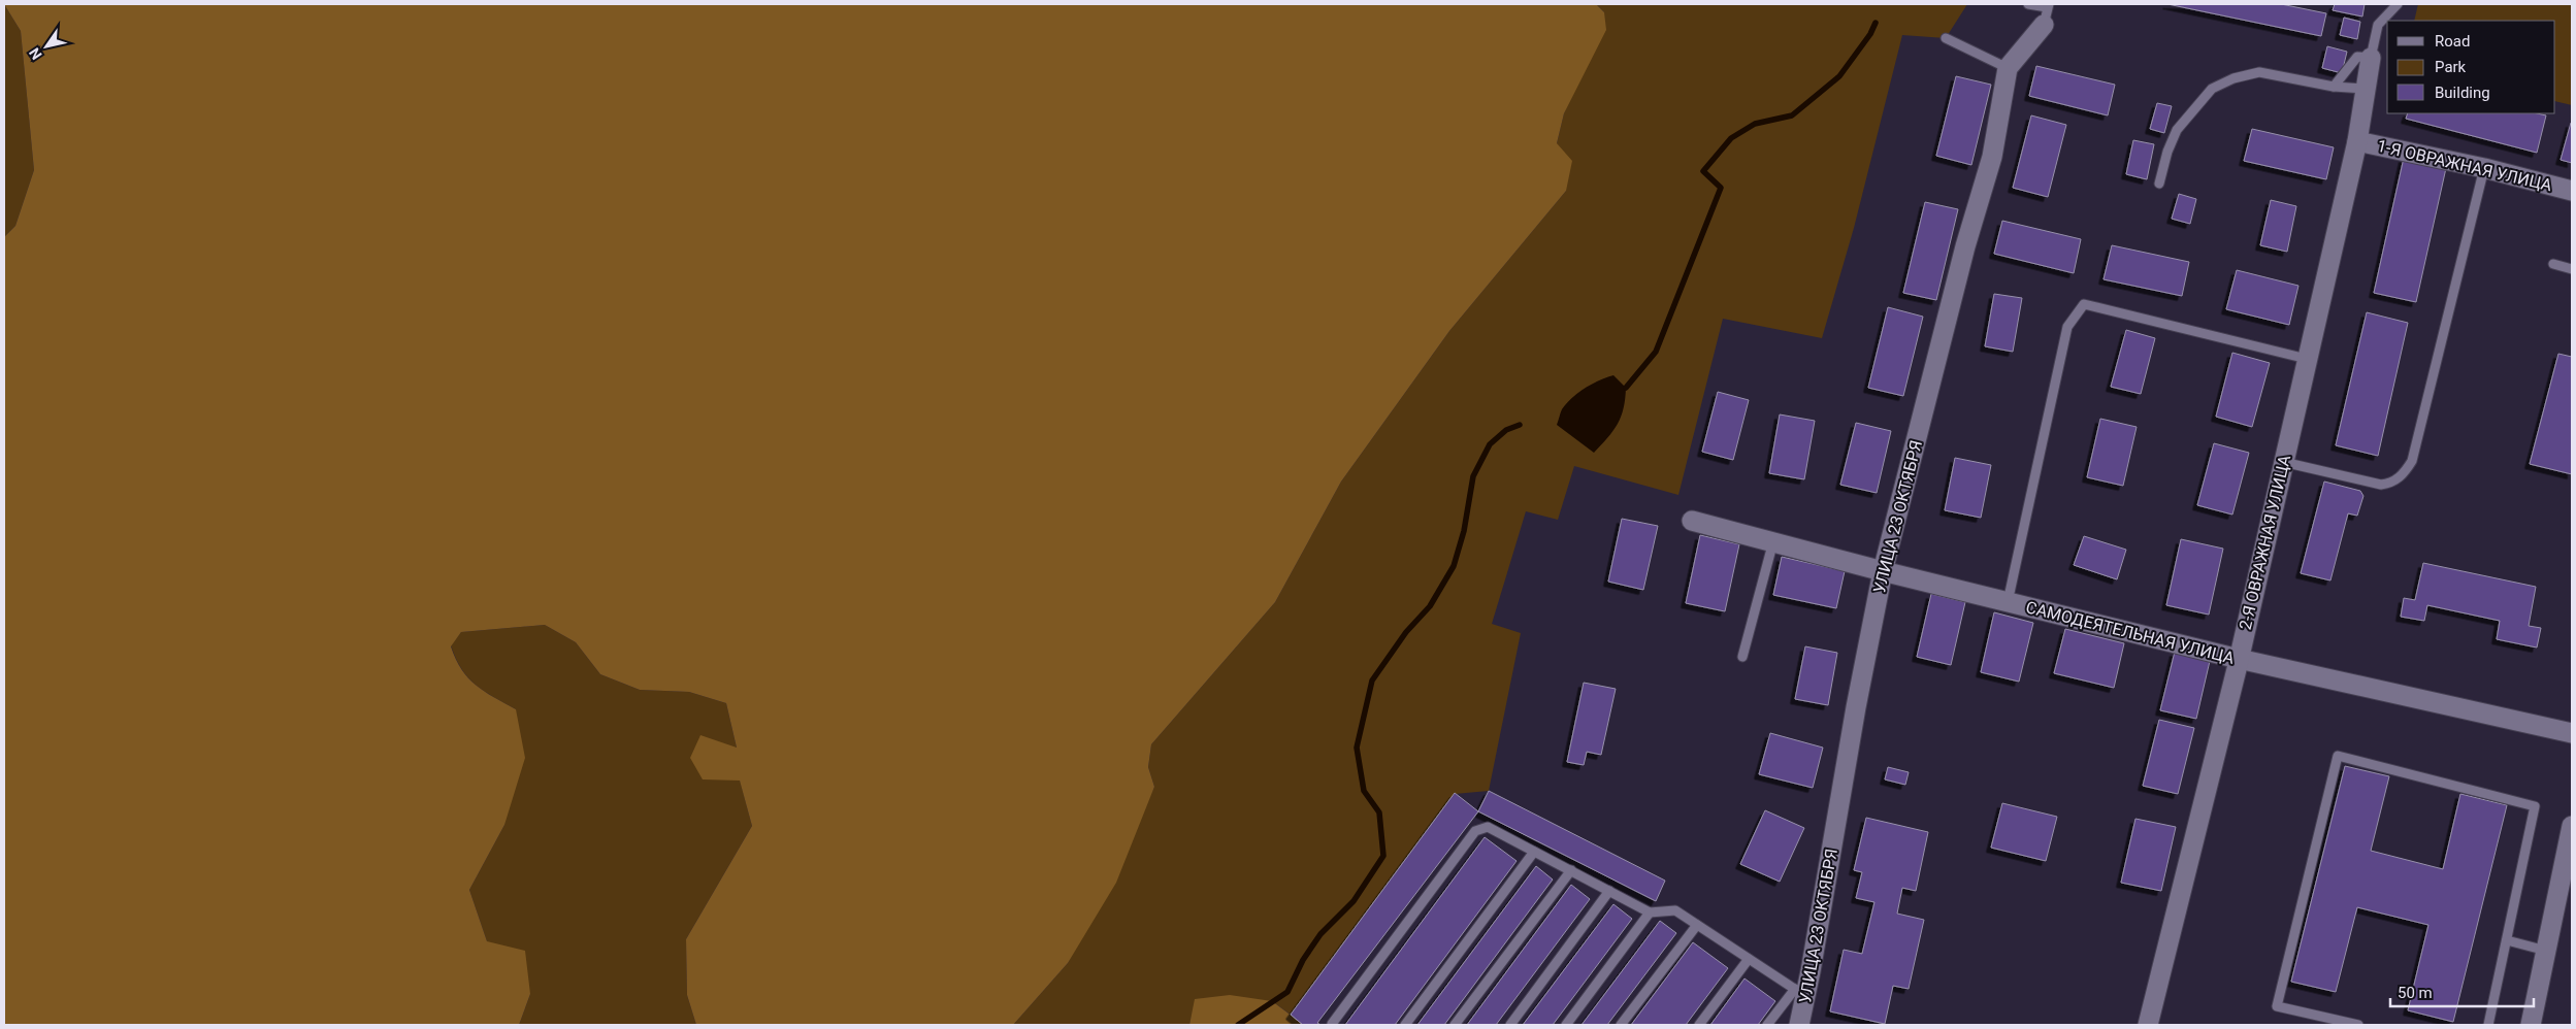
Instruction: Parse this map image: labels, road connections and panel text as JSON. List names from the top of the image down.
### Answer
{
  "streets": {
    "street": [
      "1-Я ОВРАЖНАЯ УЛИЦА",
      "УЛИЦА 23 ОКТЯБРЯ",
      "2-Я ОВРАЖНАЯ УЛИЦА",
      "САМОДЕЯТЕЛЬНАЯ УЛИЦА"
    ]
  },
  "crossings": [
    ["1-Я ОВРАЖНАЯ УЛИЦА", "2-Я ОВРАЖНАЯ УЛИЦА"],
    ["УЛИЦА 23 ОКТЯБРЯ", "САМОДЕЯТЕЛЬНАЯ УЛИЦА"],
    ["2-Я ОВРАЖНАЯ УЛИЦА", "САМОДЕЯТЕЛЬНАЯ УЛИЦА"]
  ],
  "legend": ["Road", "Park", "Building"],
  "scale_bar": "50 m",
  "north": "bottom left"
}
